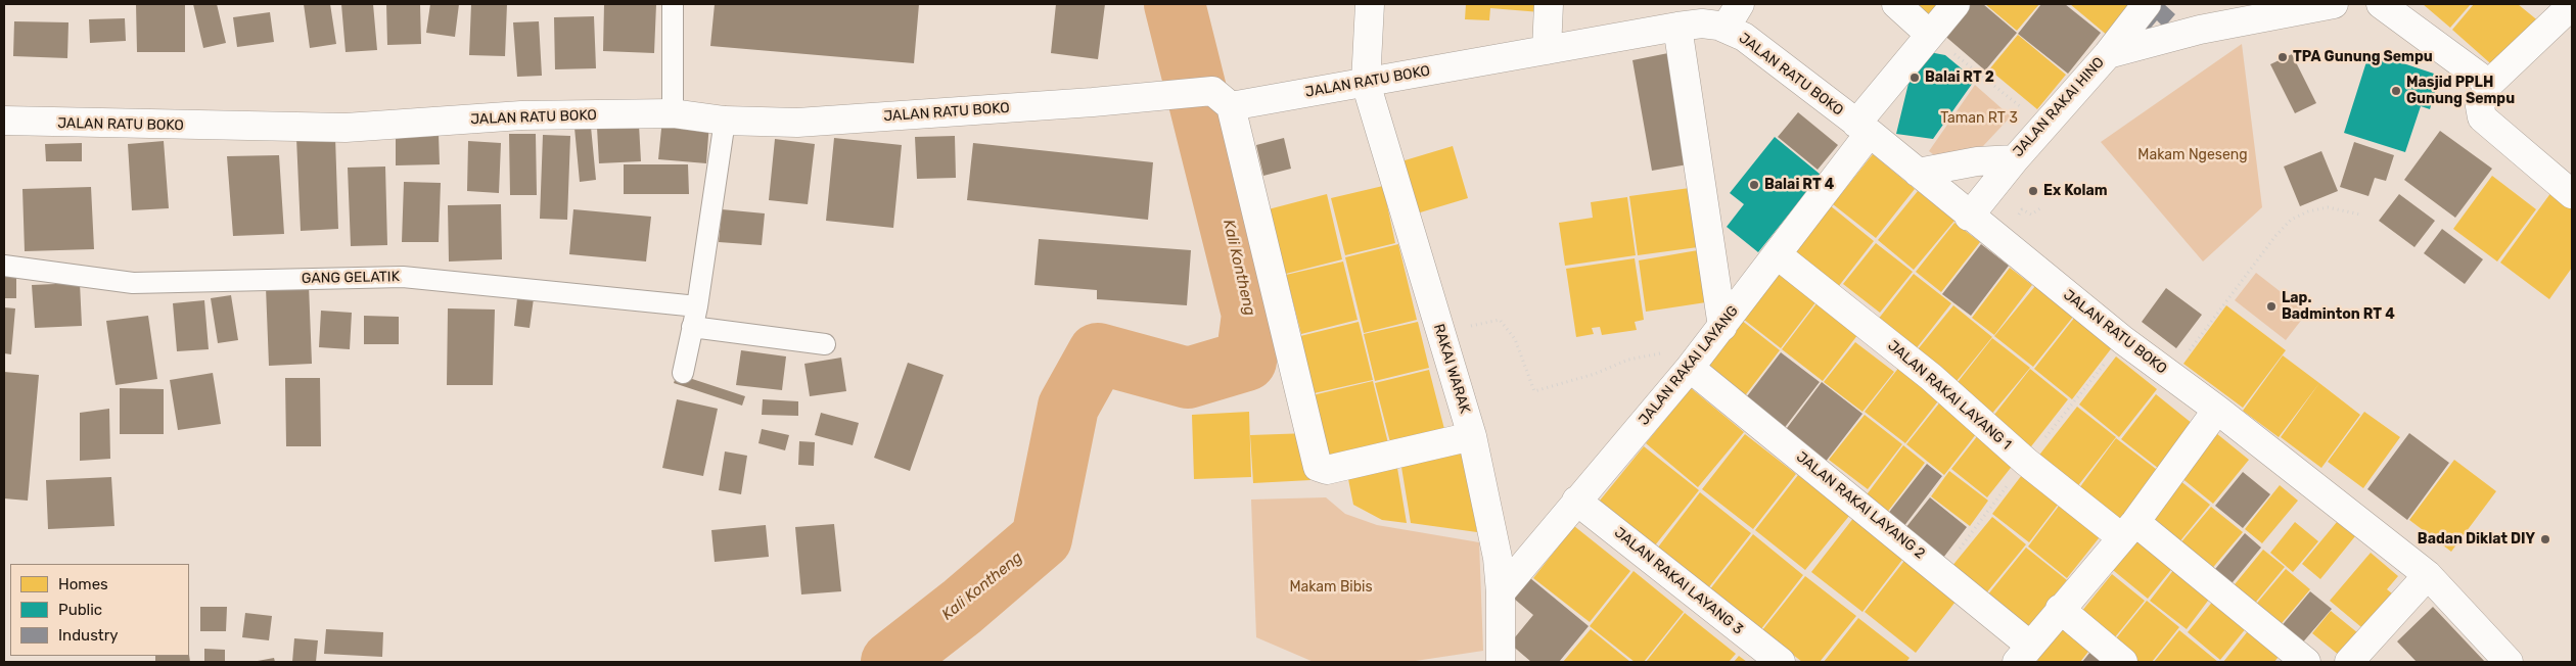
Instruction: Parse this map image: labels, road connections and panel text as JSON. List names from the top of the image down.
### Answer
{
  "streets": {
    "street": [
      "JALAN RATU BOKO",
      "JALAN RAKAI HINO",
      "JALAN RAKAI LAYANG",
      "RAKAI WARAK",
      "JALAN RAKAI LAYANG 1",
      "JALAN RAKAI LAYANG 2",
      "JALAN RAKAI LAYANG 3"
    ],
    "lane": ["GANG GELATIK"]
  },
  "crossings": [
    ["JALAN RATU BOKO", "JALAN RAKAI HINO"],
    ["JALAN RATU BOKO", "JALAN RAKAI LAYANG"],
    ["JALAN RATU BOKO", "RAKAI WARAK"],
    ["JALAN RAKAI LAYANG", "RAKAI WARAK"],
    ["JALAN RAKAI LAYANG", "JALAN RAKAI LAYANG 1"],
    ["JALAN RAKAI LAYANG", "JALAN RAKAI LAYANG 2"],
    ["JALAN RAKAI LAYANG", "JALAN RAKAI LAYANG 3"]
  ],
  "water": ["Kali Kontheng"],
  "parks": ["Taman RT 3", "Makam Ngeseng", "Makam Bibis"],
  "places": [
    "TPA Gunung Sempu",
    "Balai RT 2",
    "Masjid PPLH Gunung Sempu",
    "Balai RT 4",
    "Ex Kolam",
    "Lap. Badminton RT 4",
    "Badan Diklat DIY"
  ],
  "legend": ["Homes", "Public", "Industry"]
}
